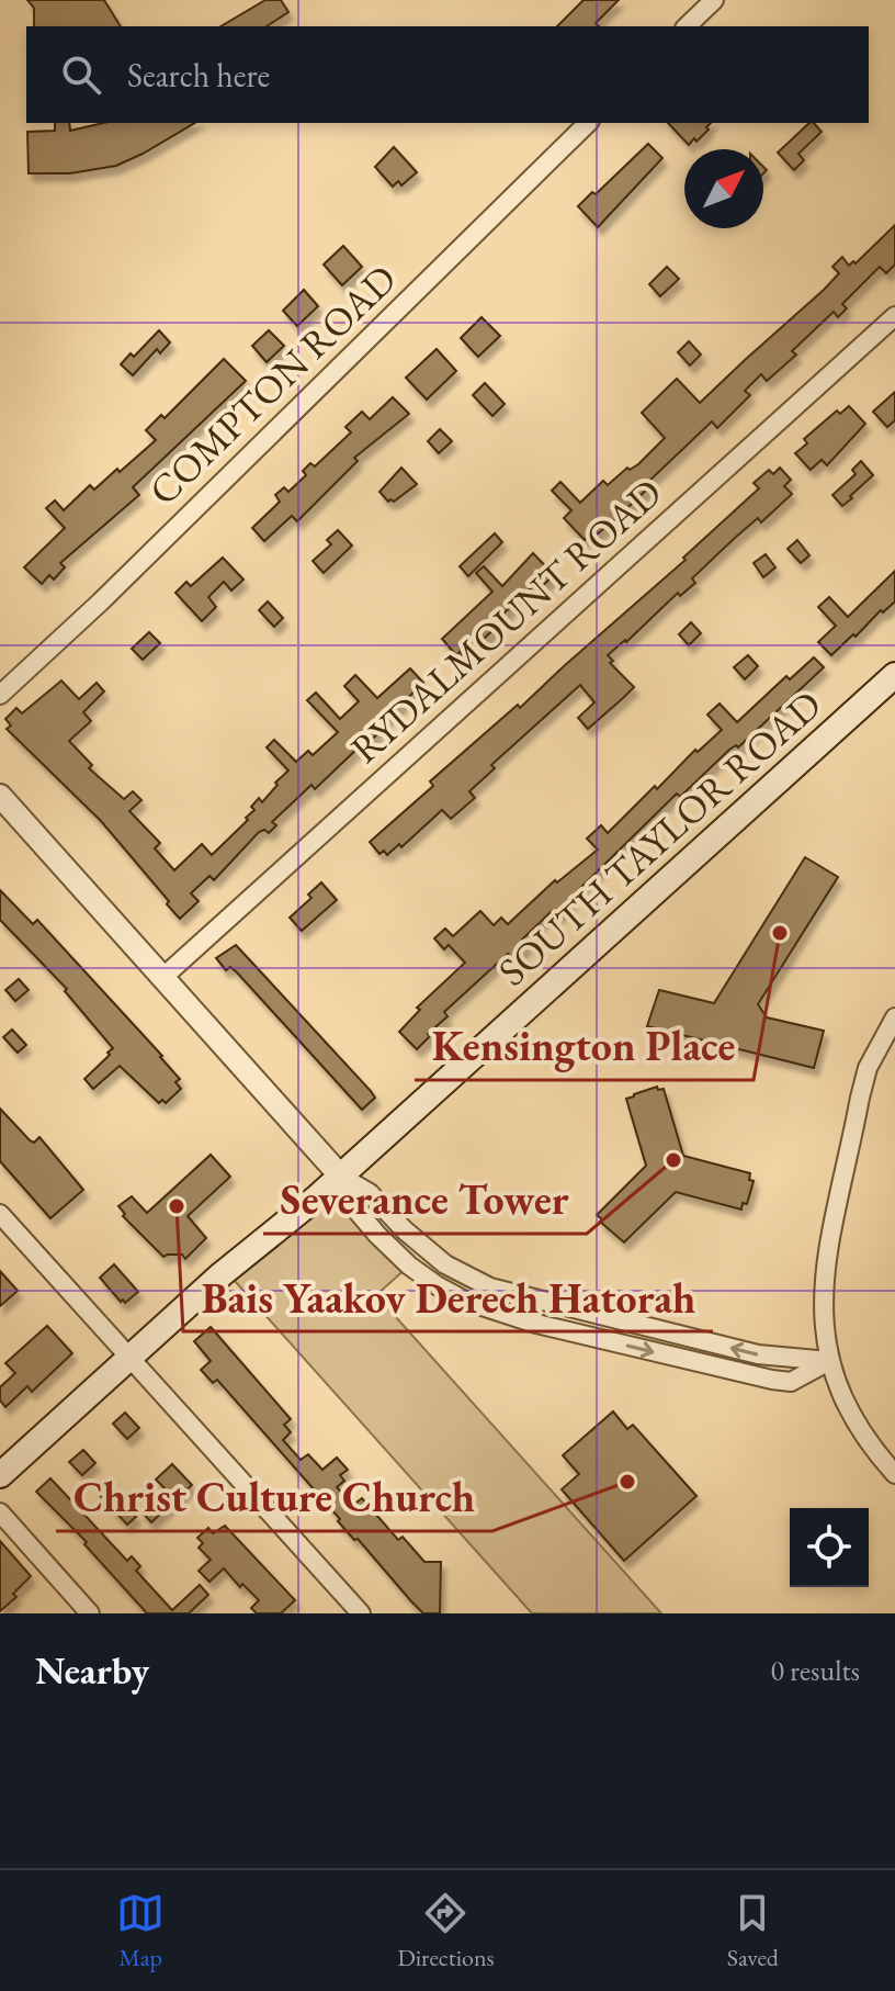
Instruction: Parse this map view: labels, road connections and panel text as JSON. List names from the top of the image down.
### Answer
{
  "streets": {
    "main road": ["SOUTH TAYLOR ROAD"],
    "street": ["COMPTON ROAD", "RYDALMOUNT ROAD"]
  },
  "places": [
    "Kensington Place",
    "Severance Tower",
    "Bais Yaakov Derech Hatorah",
    "Christ Culture Church"
  ],
  "north": "top right",
  "page": {
    "search": "Search here",
    "heading": ["Nearby", "0 results"],
    "nav": ["Map", "Directions", "Saved"]
  }
}
